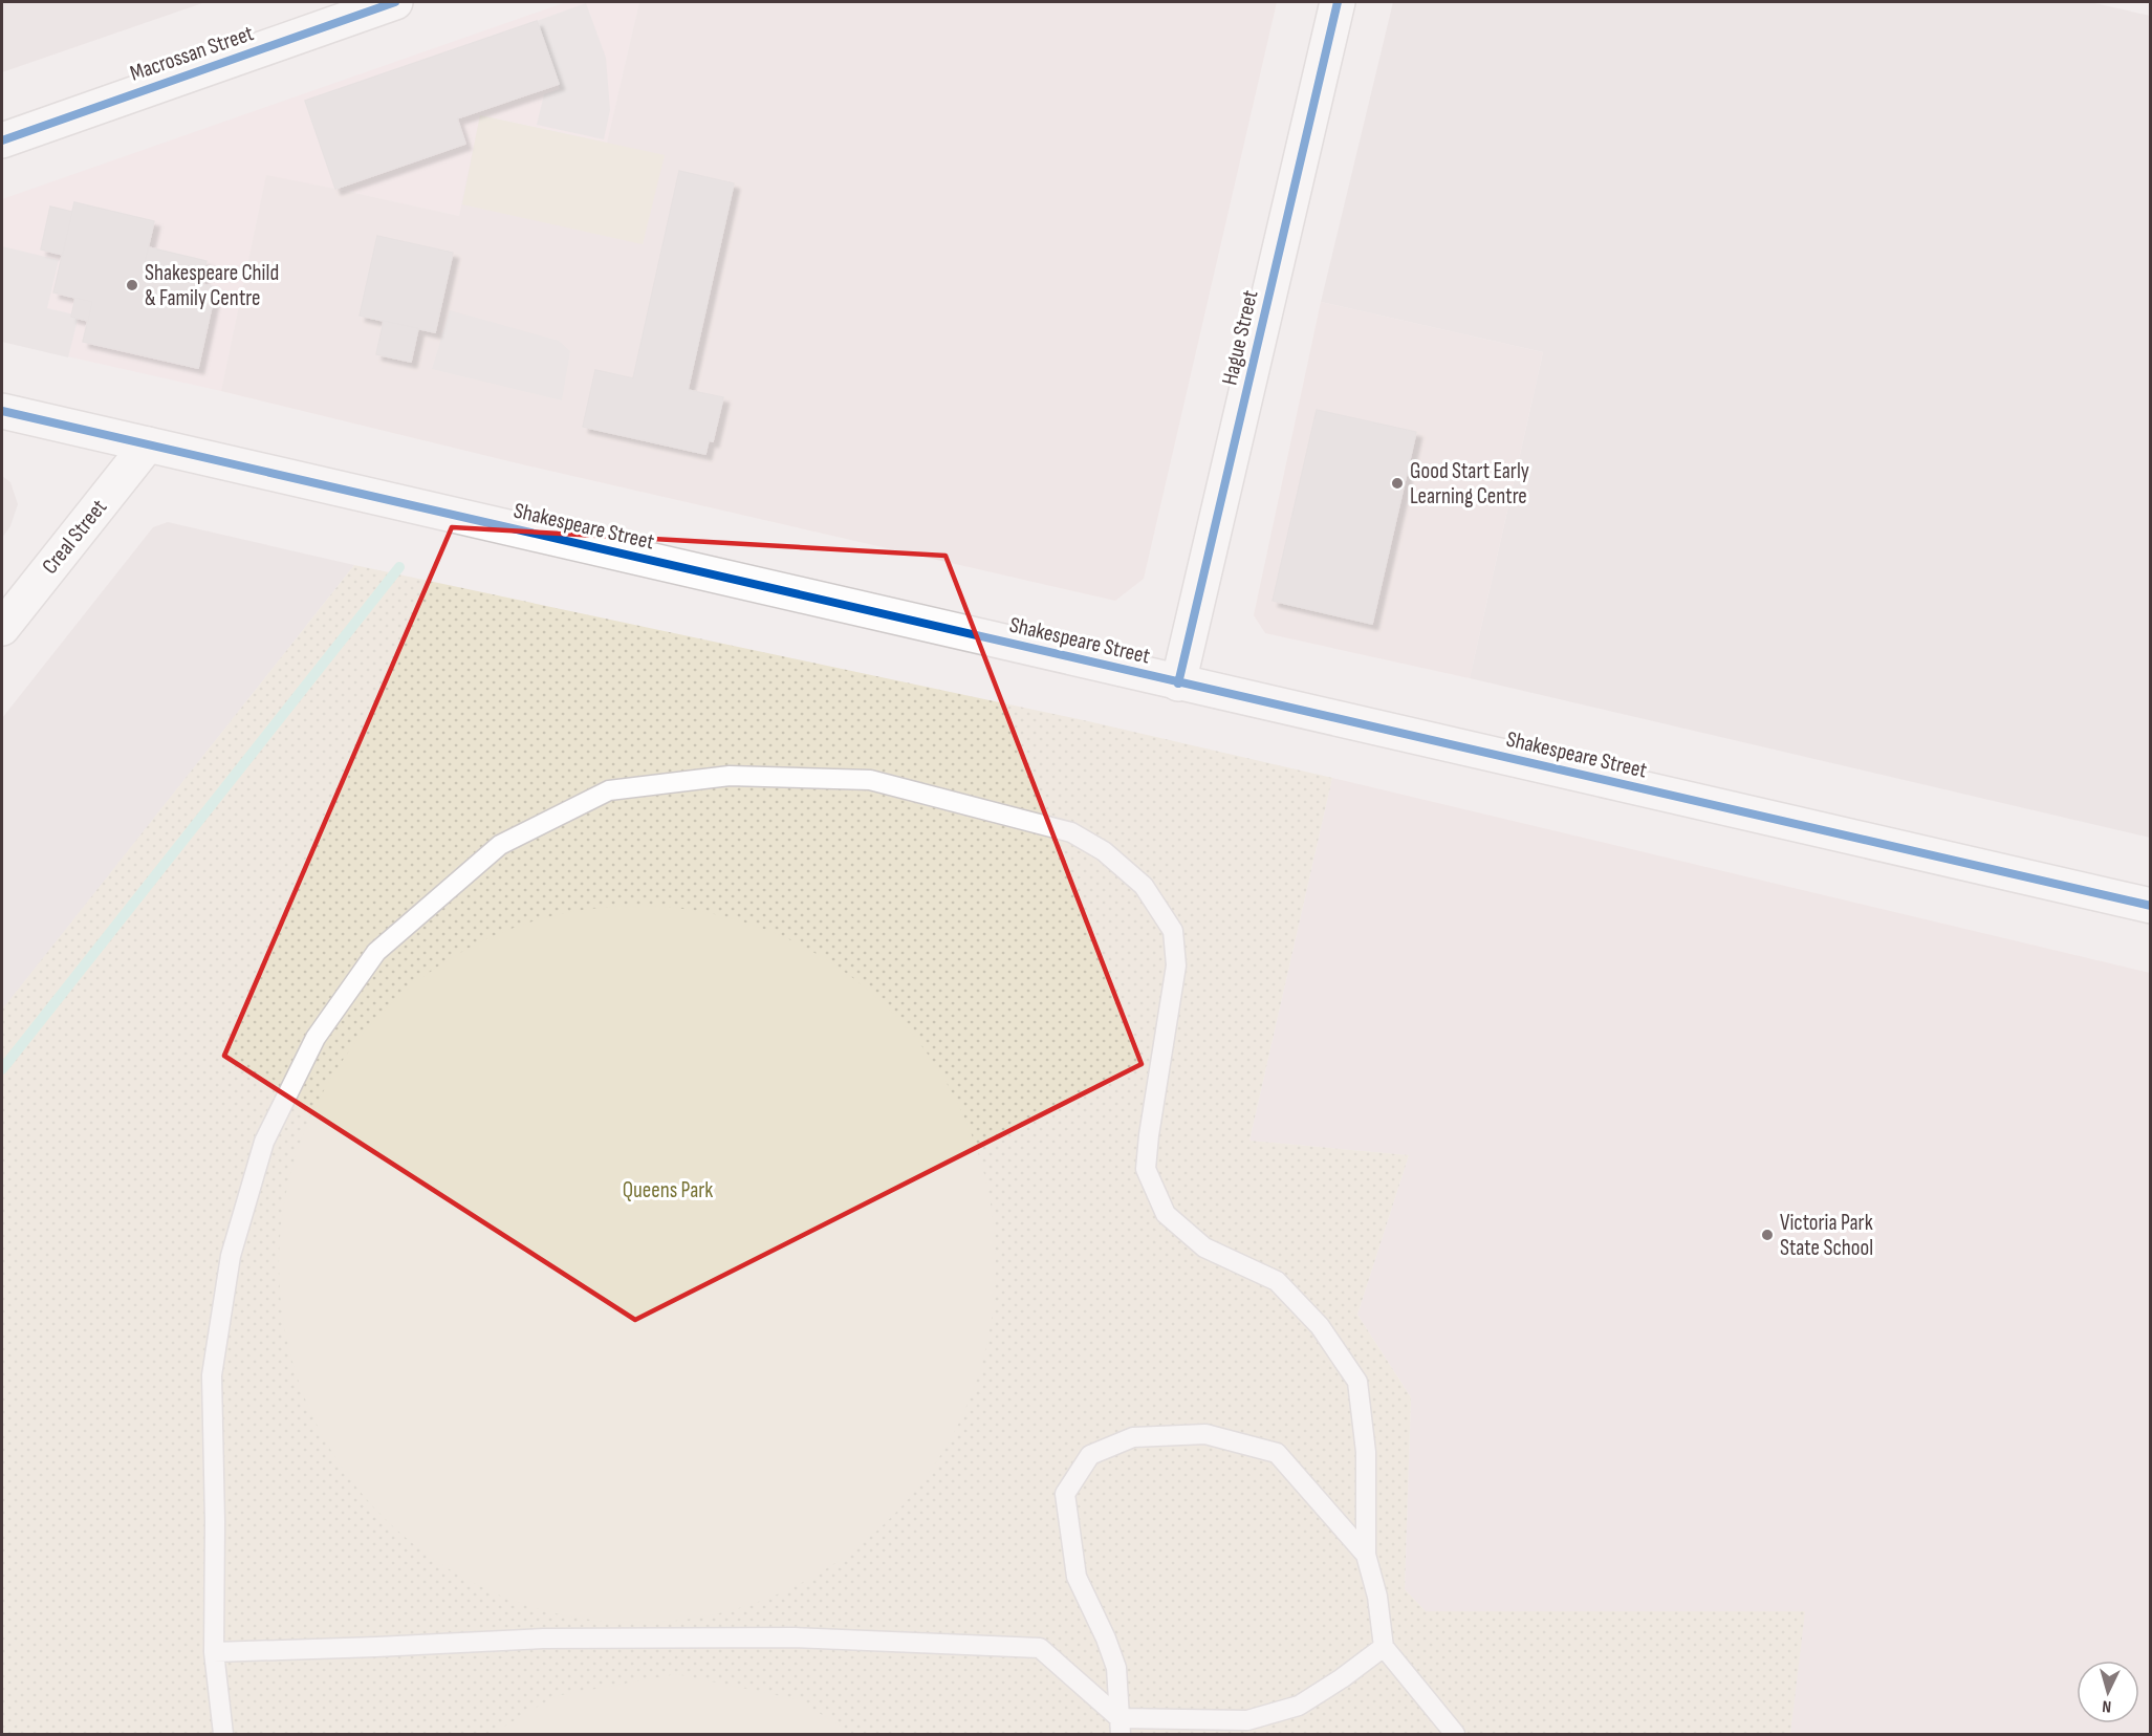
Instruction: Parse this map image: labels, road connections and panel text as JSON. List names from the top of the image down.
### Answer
{
  "streets": {
    "street": [
      "Macrossan Street",
      "Hague Street",
      "Shakespeare Street",
      "Creal Street"
    ]
  },
  "crossings": [
    ["Hague Street", "Shakespeare Street"],
    ["Shakespeare Street", "Creal Street"]
  ],
  "parks": ["Queens Park"],
  "places": ["Shakespeare Child & Family Centre", "Good Start Early Learning Centre", "Victoria Park State School"],
  "north": "bottom"
}
